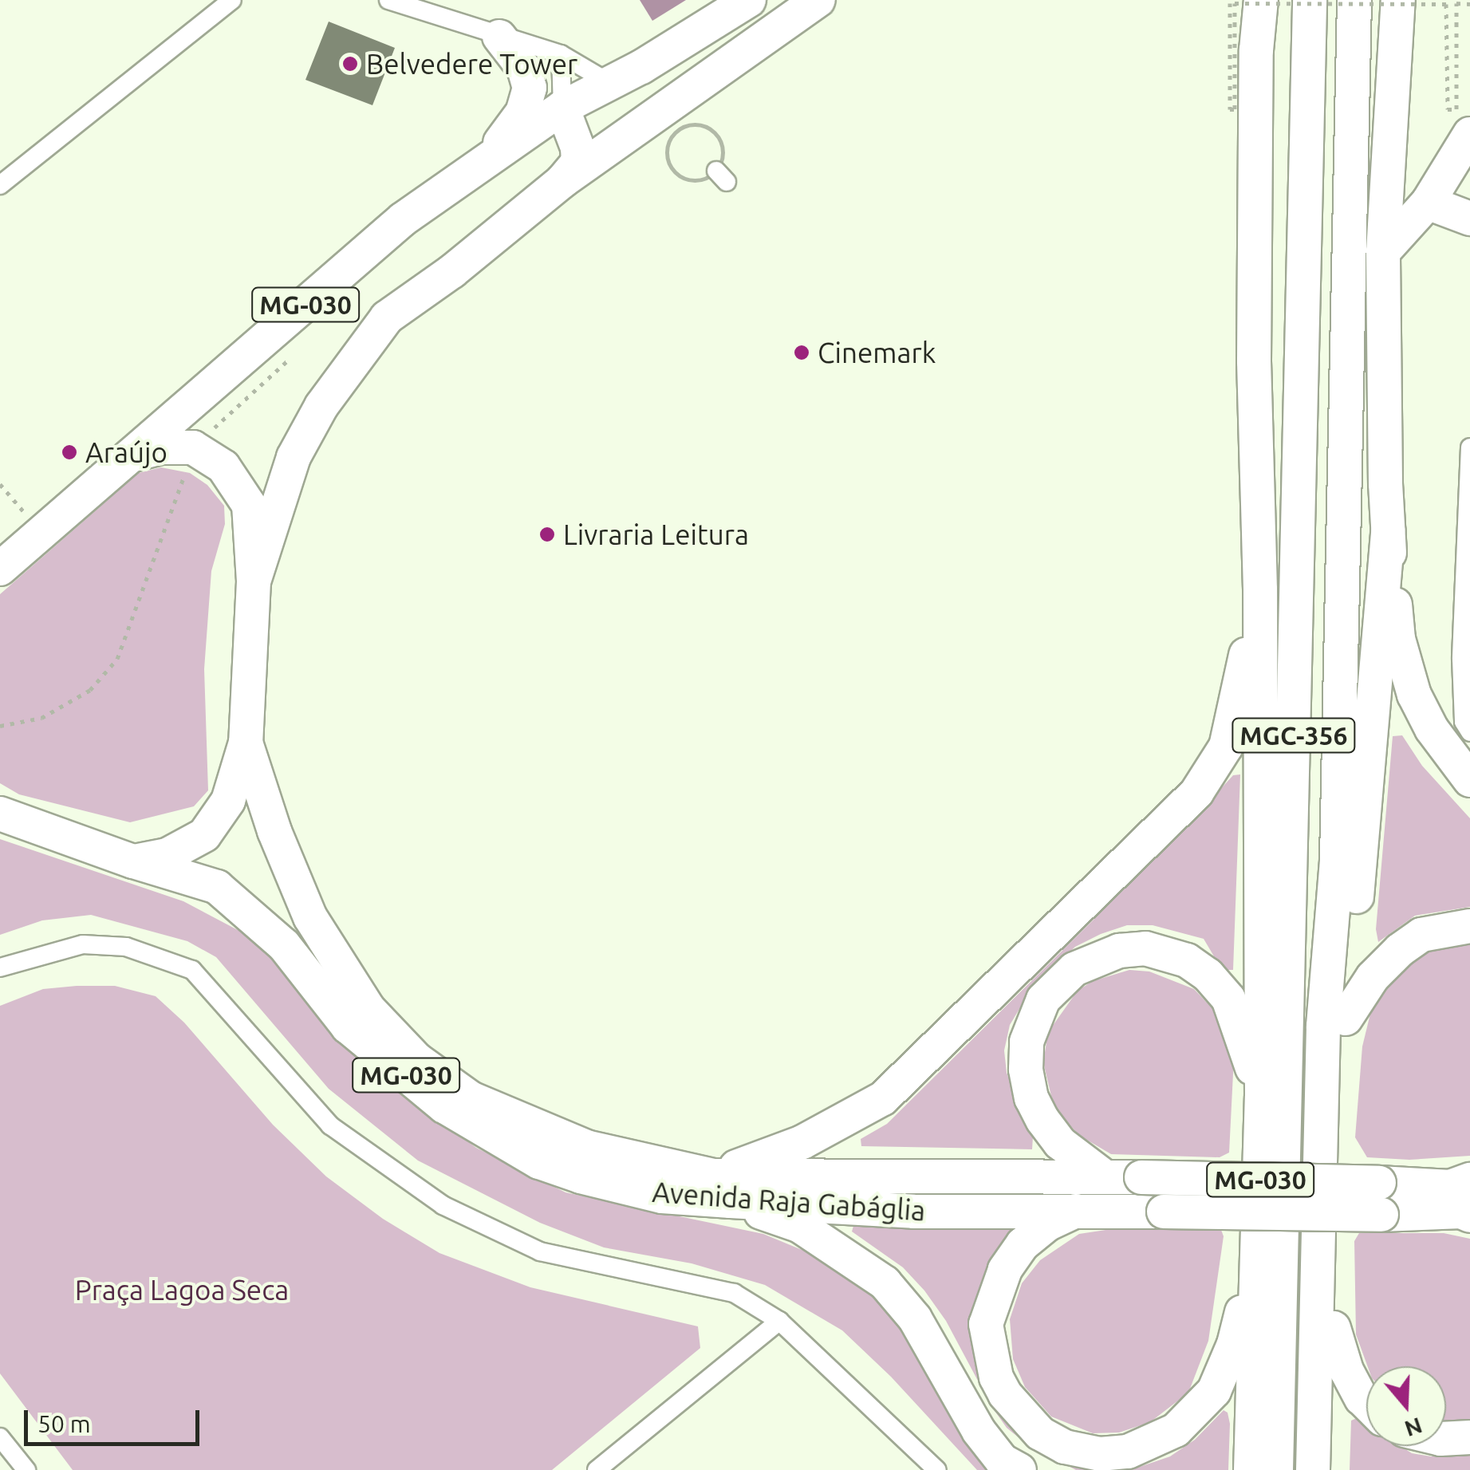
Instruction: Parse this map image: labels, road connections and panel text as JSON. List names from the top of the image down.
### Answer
{
  "streets": {
    "highway": ["MG-030", "MGC-356", "Avenida Raja Gabáglia"]
  },
  "crossings": [
    ["MG-030", "Avenida Raja Gabáglia"]
  ],
  "parks": ["Praça Lagoa Seca"],
  "places": [
    "Belvedere Tower",
    "Cinemark",
    "Araújo",
    "Livraria Leitura"
  ],
  "scale_bar": "50 m",
  "north": "bottom"
}
